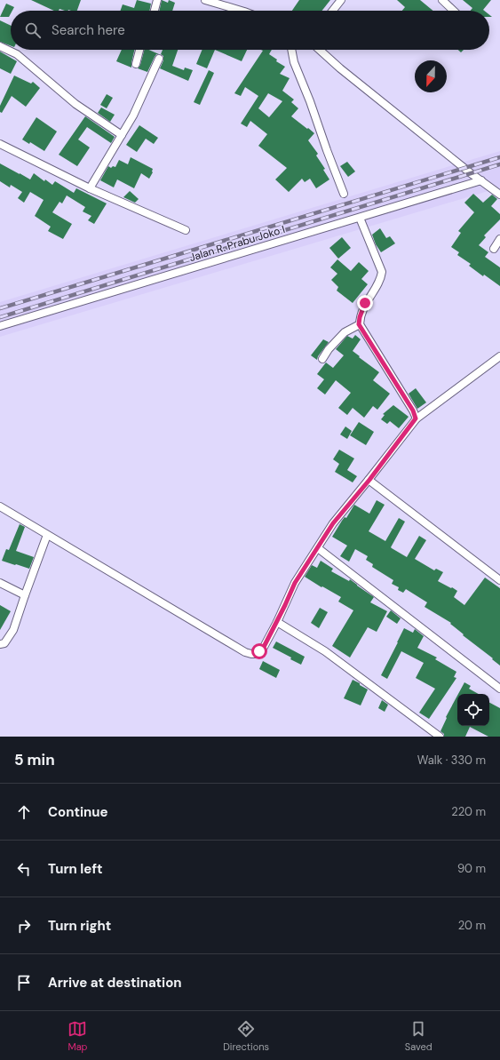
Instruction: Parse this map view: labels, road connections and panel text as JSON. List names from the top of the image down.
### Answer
{
  "streets": {
    "street": ["Jalan R. Prabu Joko I"]
  },
  "north": "bottom",
  "page": {
    "search": "Search here",
    "heading": ["5 min", "Walk · 330 m"],
    "list": [
      ["Continue", "220 m"],
      ["Turn left", "90 m"],
      ["Turn right", "20 m"],
      "Arrive at destination"
    ],
    "nav": ["Map", "Directions", "Saved"]
  }
}
